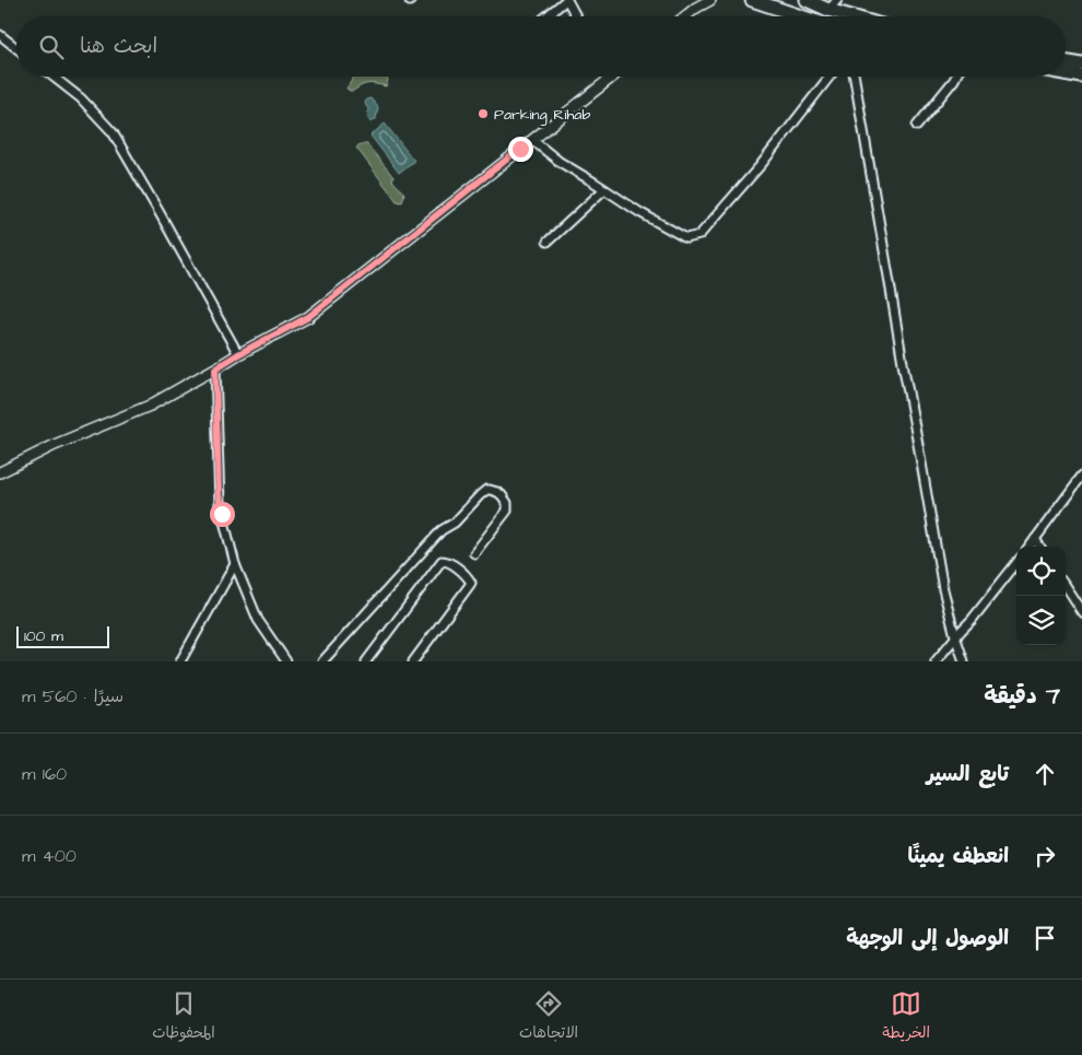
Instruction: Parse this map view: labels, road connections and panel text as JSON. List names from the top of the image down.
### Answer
{
  "places": ["Parking Rihab"],
  "scale_bar": "100 m",
  "page": {
    "search": "ابحث هنا",
    "scale": "100 m",
    "heading": ["7 دقيقة", "سيرًا · 560 m"],
    "list": [
      ["تابع السير", "160 m"],
      ["انعطف يمينًا", "400 m"],
      "الوصول إلى الوجهة"
    ],
    "nav": ["الخريطة", "الاتجاهات", "المحفوظات"]
  }
}
